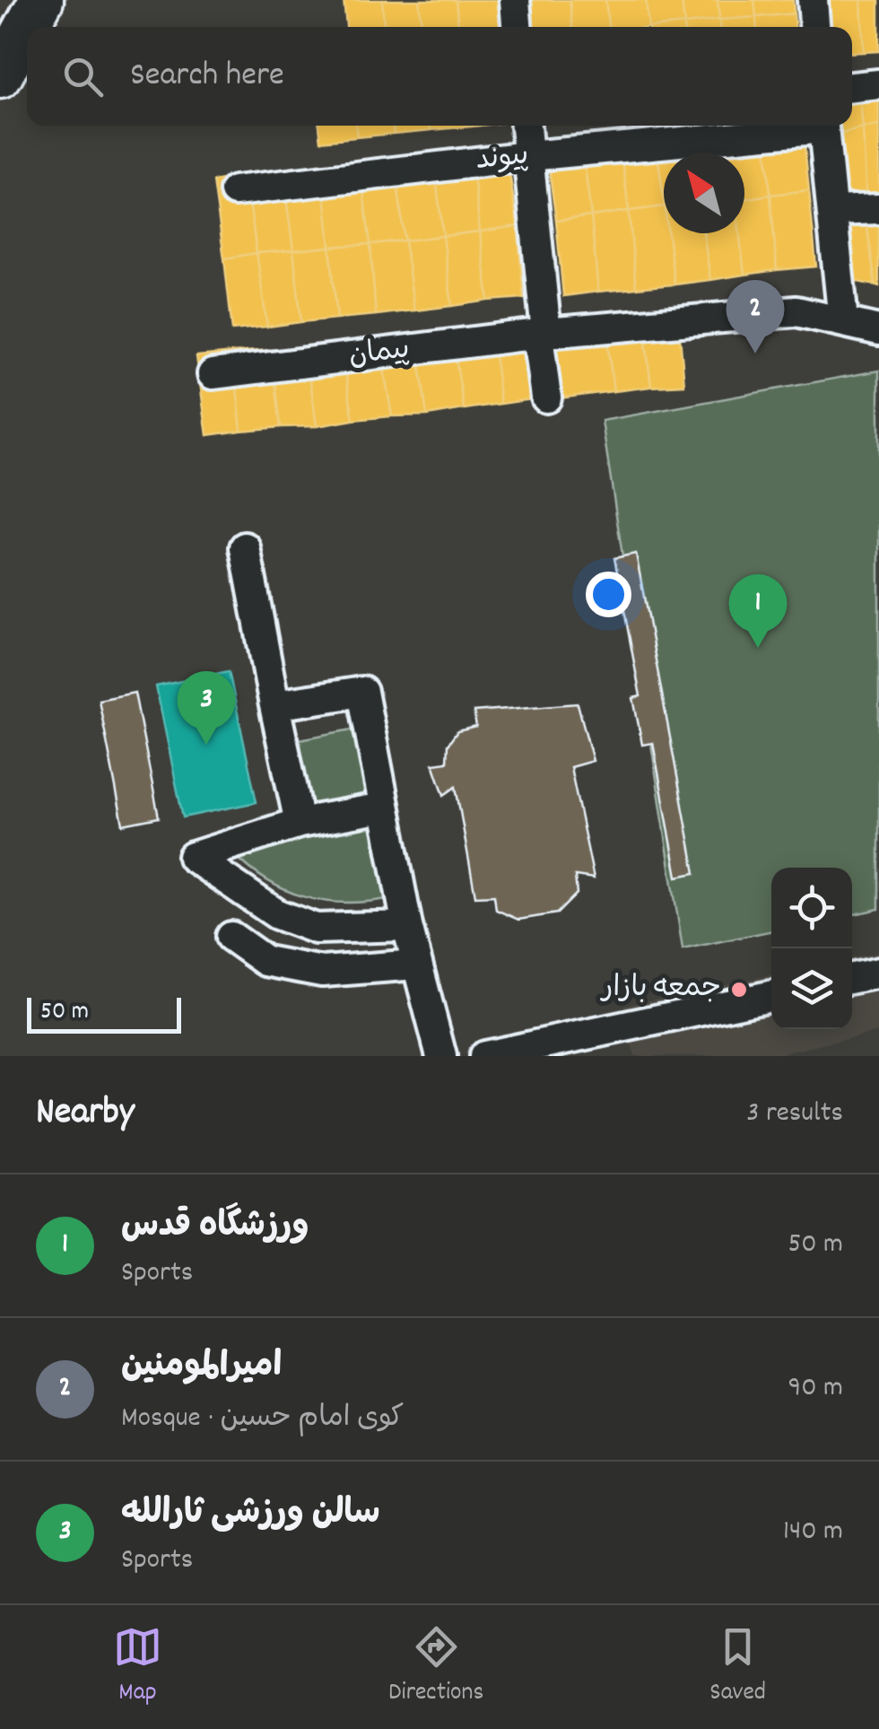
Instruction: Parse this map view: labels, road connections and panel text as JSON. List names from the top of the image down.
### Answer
{
  "streets": {
    "street": ["پیوند", "پیمان"]
  },
  "places": ["جمعه بازار"],
  "scale_bar": "50 m",
  "north": "top left",
  "page": {
    "search": "Search here",
    "pins": ["2", "1", "3"],
    "scale": "50 m",
    "heading": ["Nearby", "3 results"],
    "list": [
      {
        "mark": "1",
        "name": "ورزشگاه قدس",
        "note": "Sports",
        "value": "50 m"
      },
      {
        "mark": "2",
        "name": "امیرالمومنین",
        "note": "Mosque · کوی امام حسین",
        "value": "90 m"
      },
      {
        "mark": "3",
        "name": "سالن ورزشی ثارالله",
        "note": "Sports",
        "value": "140 m"
      }
    ],
    "nav": ["Map", "Directions", "Saved"]
  }
}
